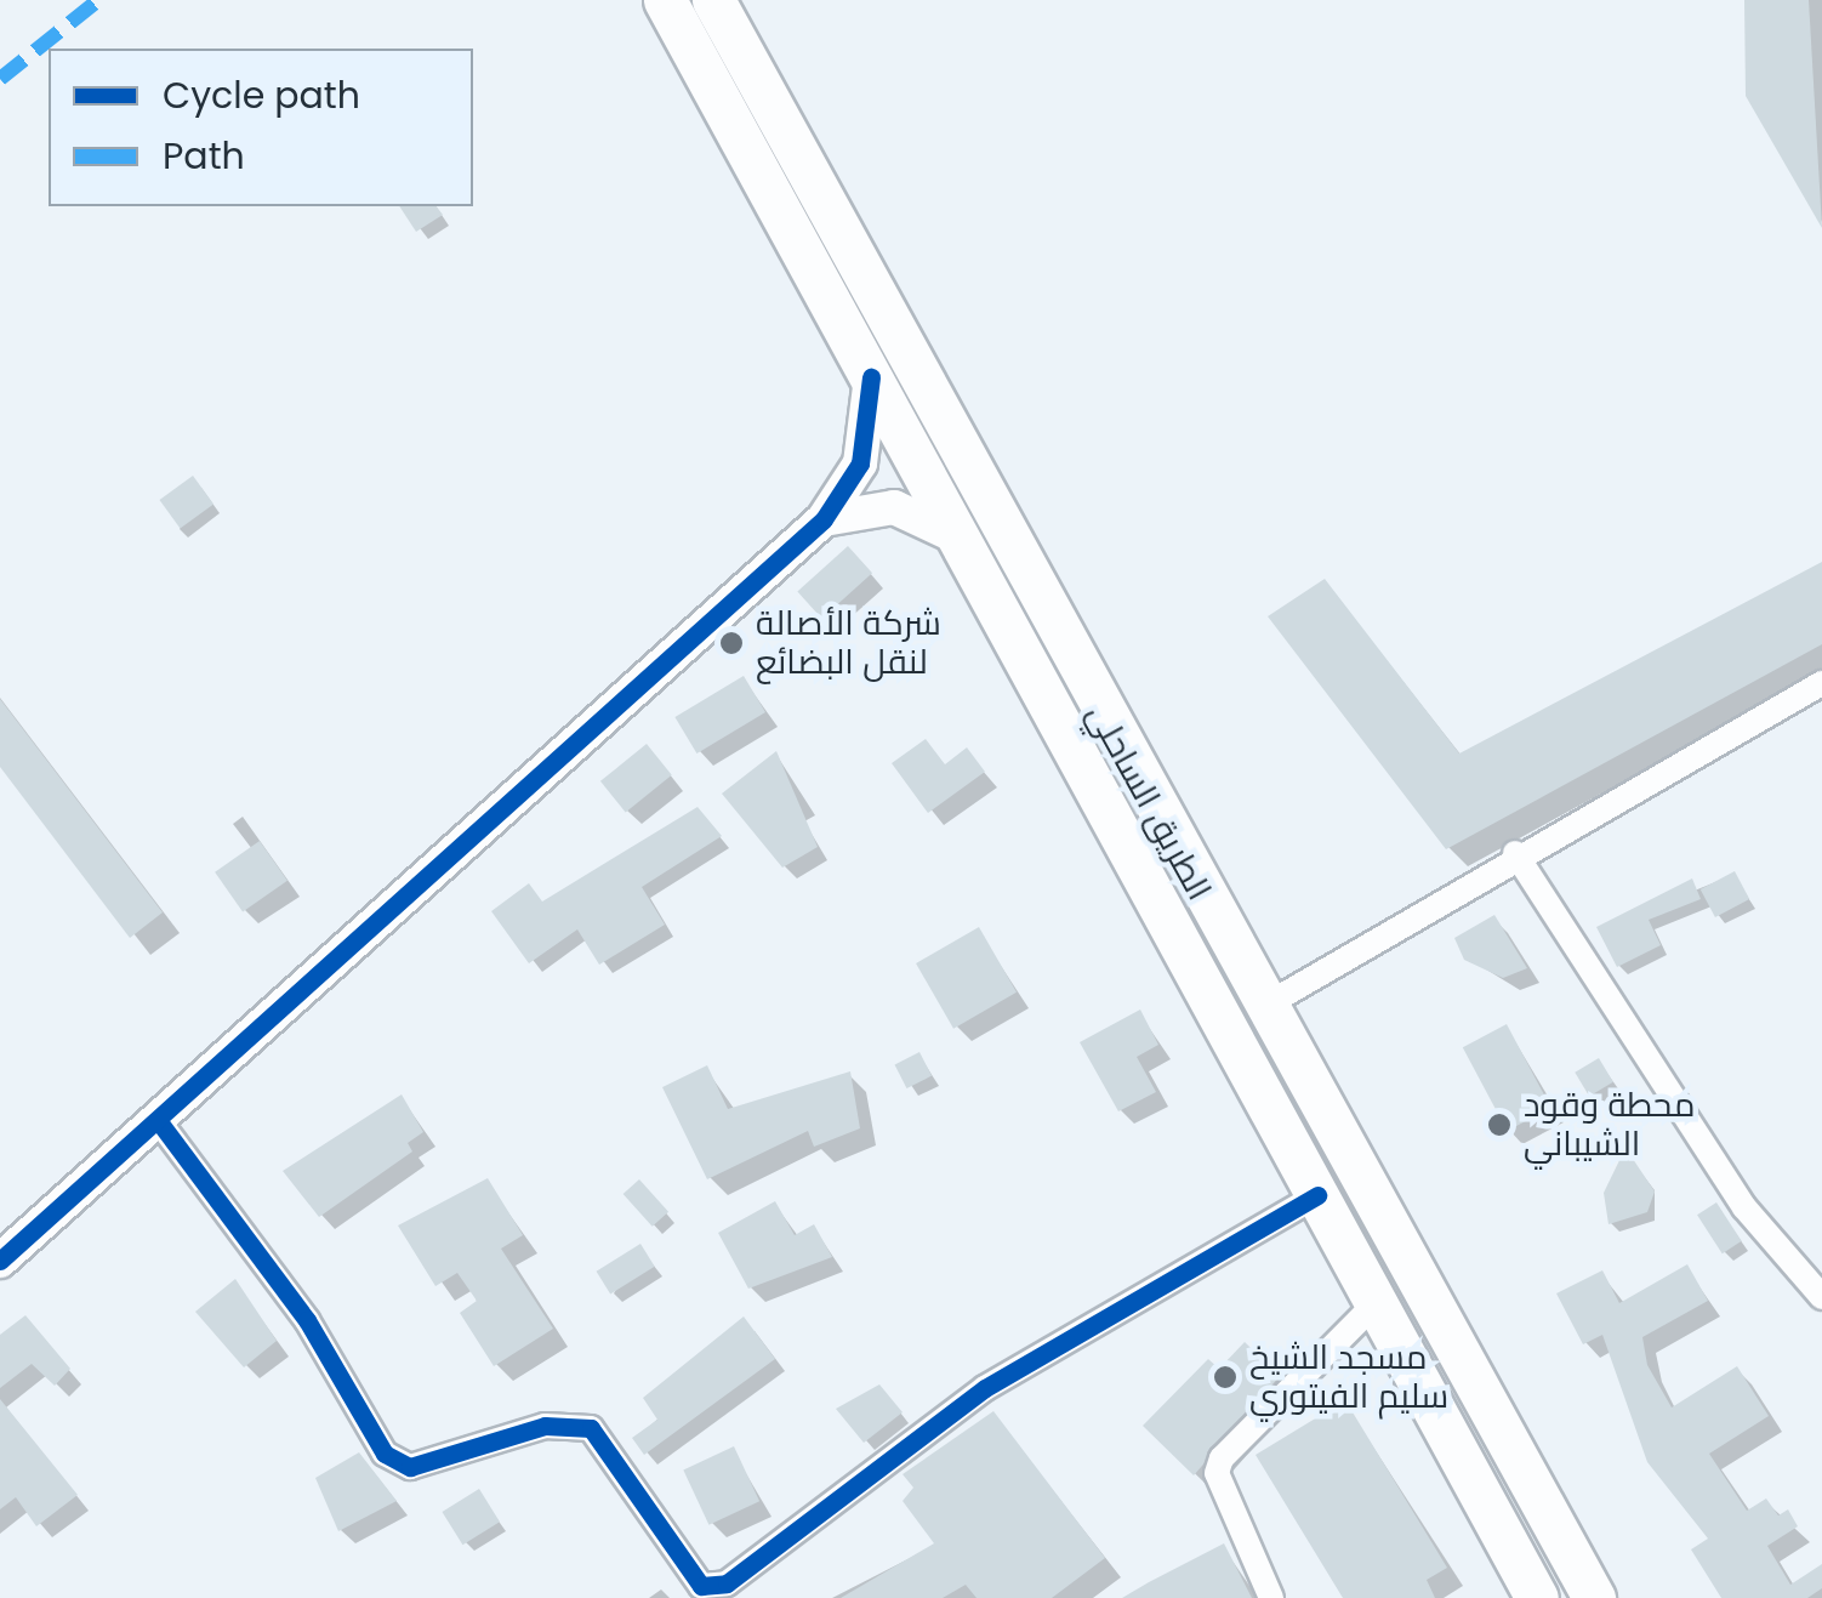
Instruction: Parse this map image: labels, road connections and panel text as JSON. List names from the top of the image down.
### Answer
{
  "streets": {
    "highway": ["الطريق الساحلي"]
  },
  "places": ["شركة الأصالة لنقل البضائع", "محطة وقود الشيباني", "مسجد الشيخ سليم الفيتوري"],
  "legend": ["Cycle path", "Path"]
}
